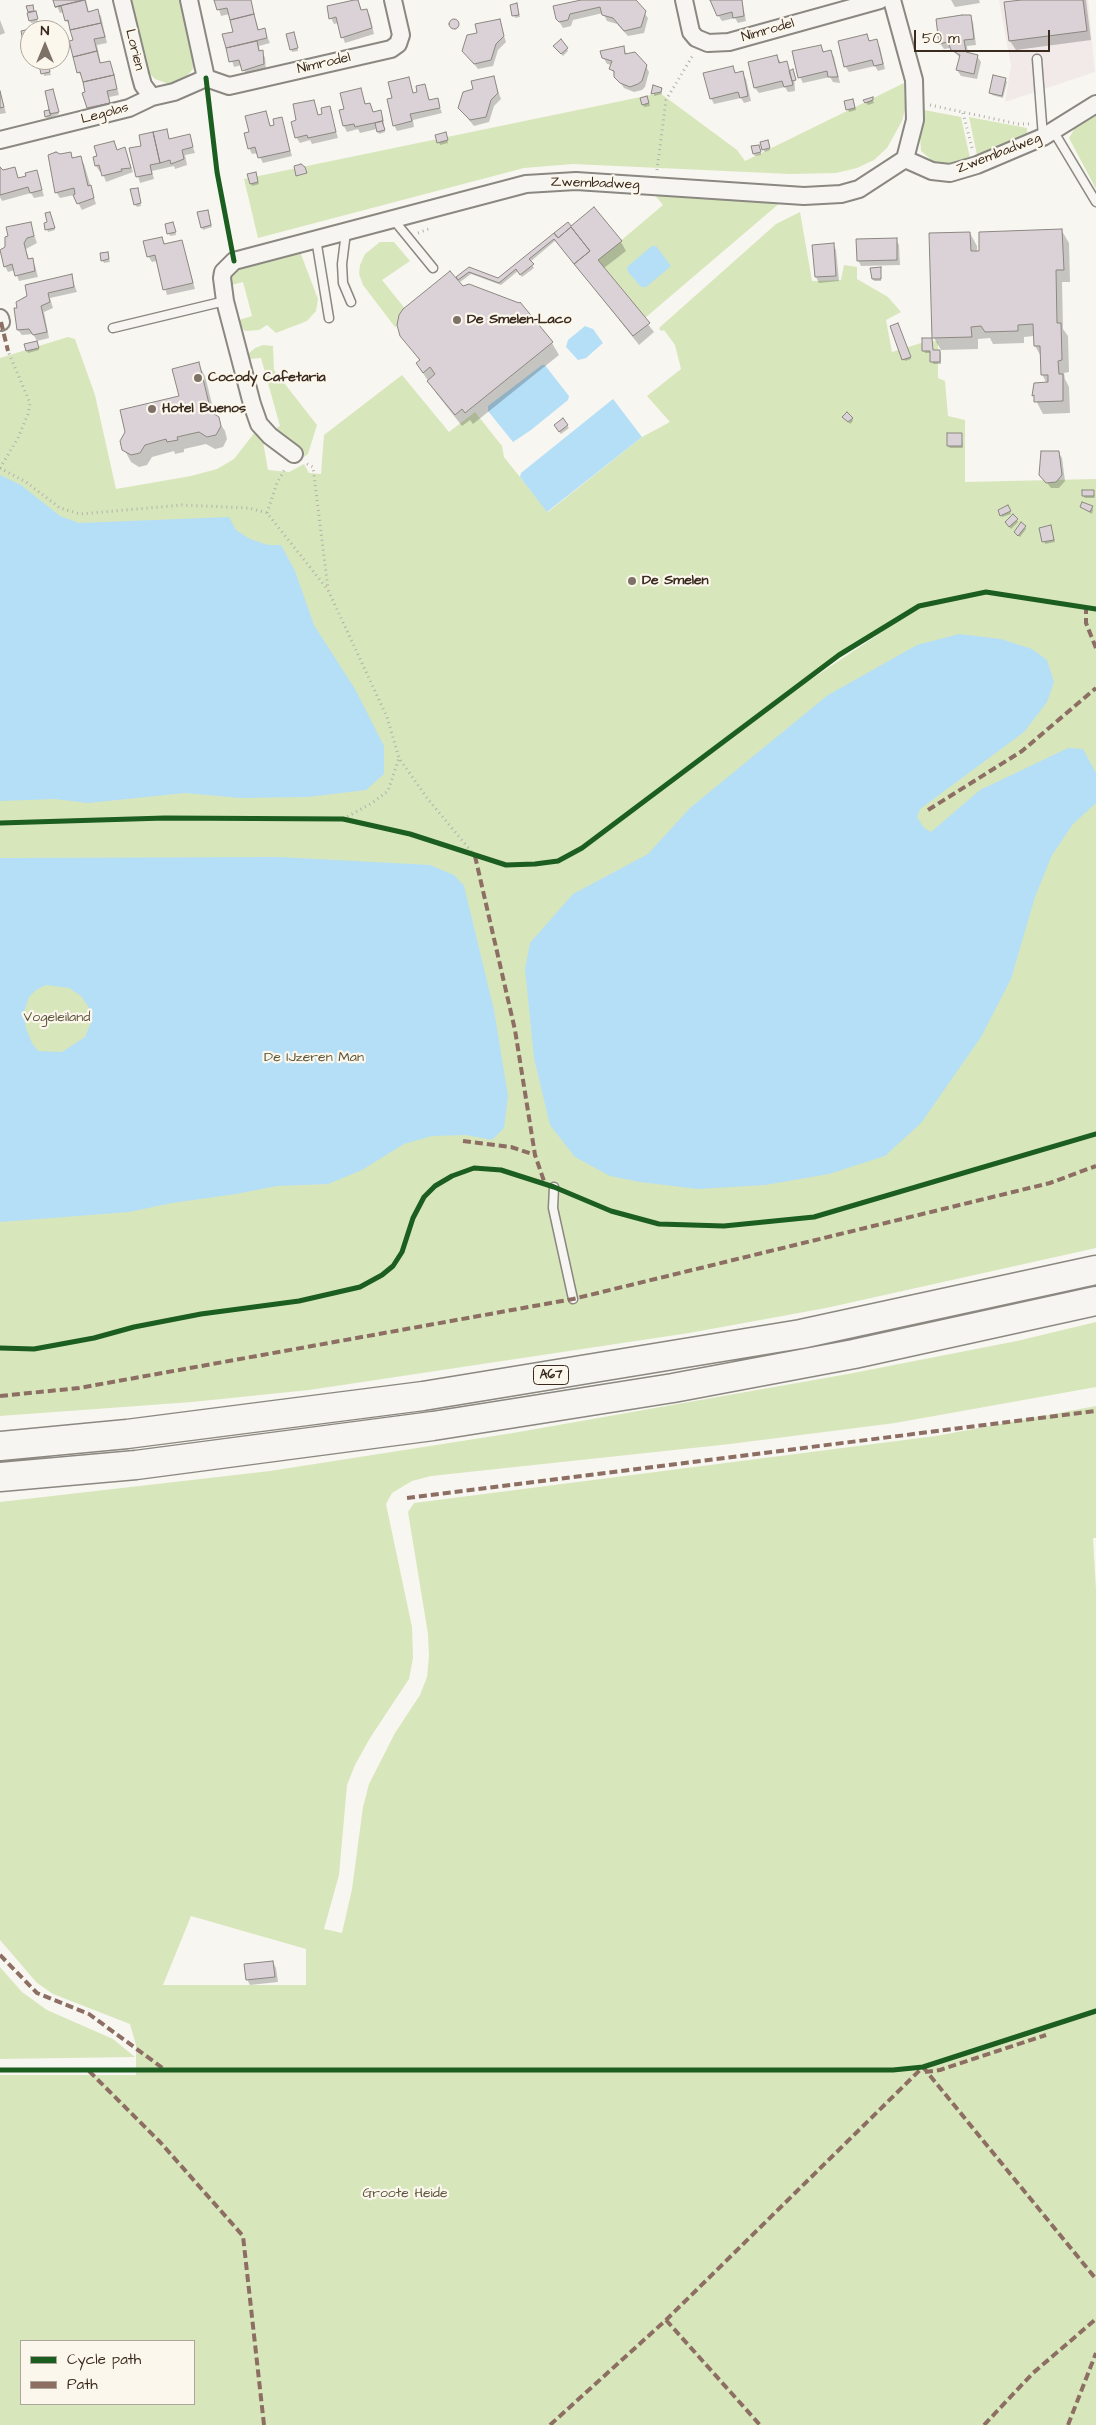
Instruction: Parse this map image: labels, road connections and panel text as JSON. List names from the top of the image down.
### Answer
{
  "streets": {
    "highway": ["A67"],
    "street": [
      "Nimrodel",
      "Lorien",
      "Legolas",
      "Zwembadweg"
    ]
  },
  "crossings": [
    ["Nimrodel", "Legolas"],
    ["Lorien", "Legolas"]
  ],
  "parks": ["Vogeleiland", "De IJzeren Man", "Groote Heide"],
  "places": [
    "De Smelen-Laco",
    "Cocody Cafetaria",
    "Hotel Buenos",
    "De Smelen"
  ],
  "legend": ["Cycle path", "Path"],
  "scale_bar": "50 m",
  "north": "top"
}
